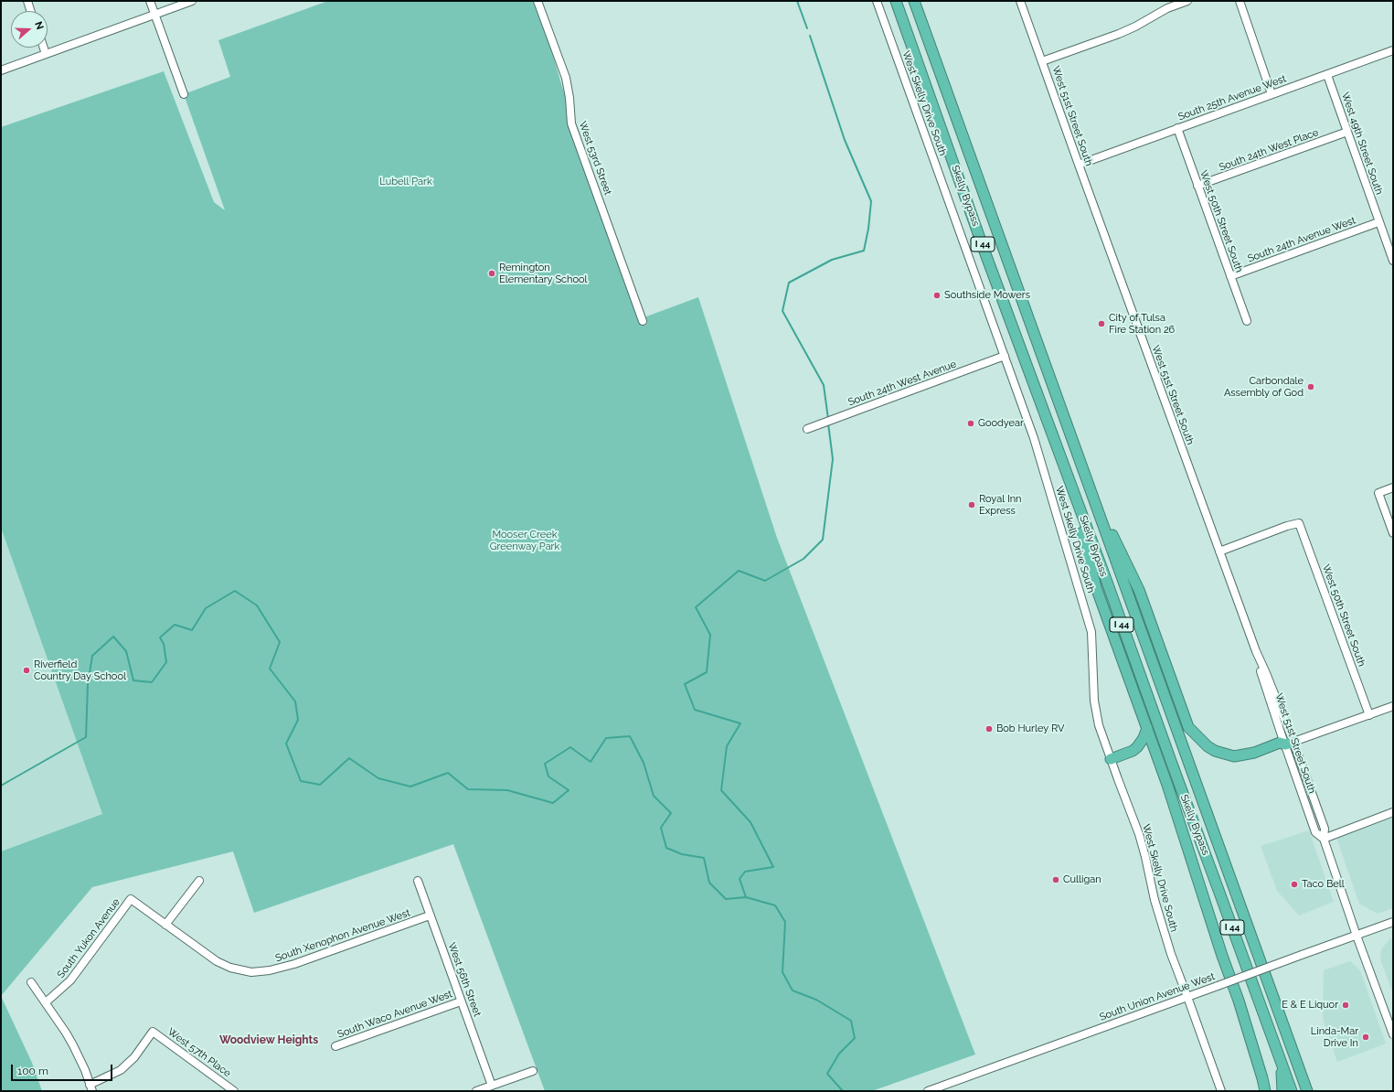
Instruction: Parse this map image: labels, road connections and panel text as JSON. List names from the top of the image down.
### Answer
{
  "streets": {
    "highway": ["Skelly Bypass", "I 44"],
    "street": [
      "South 25th Avenue West",
      "West Skelly Drive South",
      "West 51st Street South",
      "West 49th Street South",
      "South 24th West Place",
      "West 53rd Street",
      "West 50th Street South",
      "South 24th Avenue West",
      "South 24th West Avenue",
      "South Xenophon Avenue West",
      "South Yukon Avenue",
      "West 56th Street",
      "South Union Avenue West",
      "South Waco Avenue West",
      "West 57th Place"
    ]
  },
  "crossings": [
    ["South 25th Avenue West", "West 51st Street South"],
    ["South 25th Avenue West", "West 49th Street South"],
    ["South 25th Avenue West", "West 50th Street South"],
    ["West Skelly Drive South", "South 24th West Avenue"],
    ["West Skelly Drive South", "South Union Avenue West"],
    ["West 51st Street South", "West 50th Street South"],
    ["West 51st Street South", "South Union Avenue West"],
    ["West 49th Street South", "South 24th West Place"],
    ["West 49th Street South", "South 24th Avenue West"],
    ["South 24th West Place", "West 50th Street South"],
    ["West 50th Street South", "South 24th Avenue West"],
    ["South Xenophon Avenue West", "South Yukon Avenue"],
    ["South Xenophon Avenue West", "West 56th Street"],
    ["West 56th Street", "South Waco Avenue West"]
  ],
  "districts": ["Woodview Heights"],
  "parks": ["Lubell Park", "Mooser Creek Greenway Park"],
  "places": [
    "Remington Elementary School",
    "Southside Mowers",
    "City of Tulsa Fire Station 26",
    "Carbondale Assembly of God",
    "Goodyear",
    "Royal Inn Express",
    "Riverfield Country Day School",
    "Bob Hurley RV",
    "Culligan",
    "Taco Bell",
    "E & E Liquor",
    "Linda-Mar Drive In"
  ],
  "scale_bar": "100 m",
  "north": "right"
}
